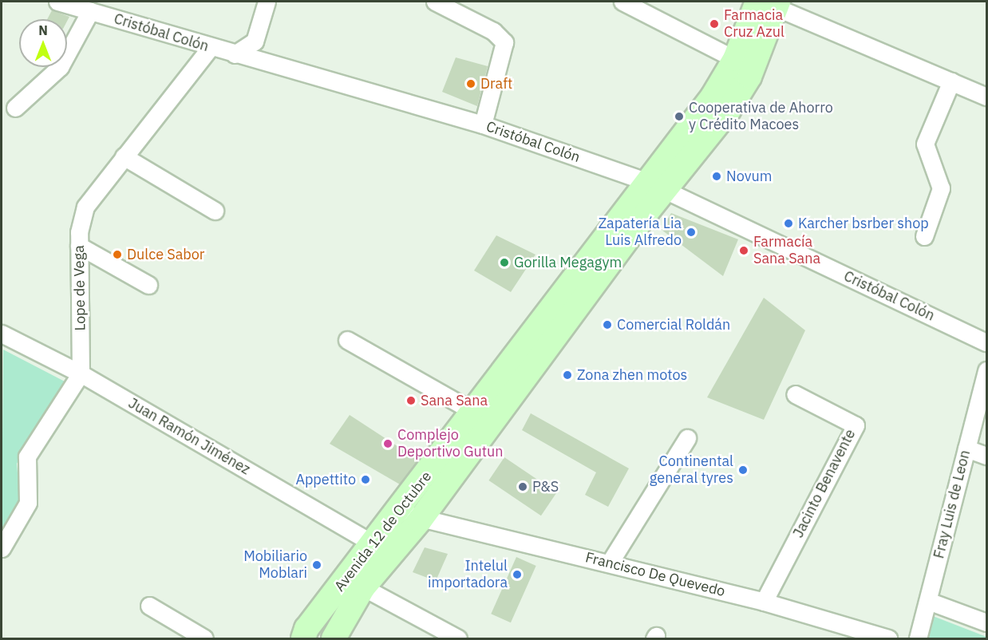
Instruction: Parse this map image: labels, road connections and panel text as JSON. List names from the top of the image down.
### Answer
{
  "streets": {
    "main road": ["Avenida 12 de Octubre"],
    "street": [
      "Cristóbal Colón",
      "Lope de Vega",
      "Juan Ramón Jiménez",
      "Jacinto Benavente",
      "Fray Luis de Leon",
      "Francisco De Quevedo"
    ]
  },
  "crossings": [
    ["Cristóbal Colón", "Lope de Vega"],
    ["Cristóbal Colón", "Avenida 12 de Octubre"],
    ["Lope de Vega", "Juan Ramón Jiménez"],
    ["Juan Ramón Jiménez", "Avenida 12 de Octubre"],
    ["Jacinto Benavente", "Francisco De Quevedo"],
    ["Avenida 12 de Octubre", "Francisco De Quevedo"]
  ],
  "places": [
    "Farmacia Cruz Azul",
    "Draft",
    "Cooperativa de Ahorro y Crédito Macoes",
    "Novum",
    "Karcher bsrber shop",
    "Zapatería Lia Luis Alfredo",
    "Farmacía Sana Sana",
    "Dulce Sabor",
    "Gorilla Megagym",
    "Comercial Roldán",
    "Zona zhen motos",
    "Sana Sana",
    "Complejo Deportivo Gutun",
    "Continental general tyres",
    "Appettito",
    "P&S",
    "Mobiliario Moblari",
    "Intelul importadora"
  ],
  "north": "top"
}
